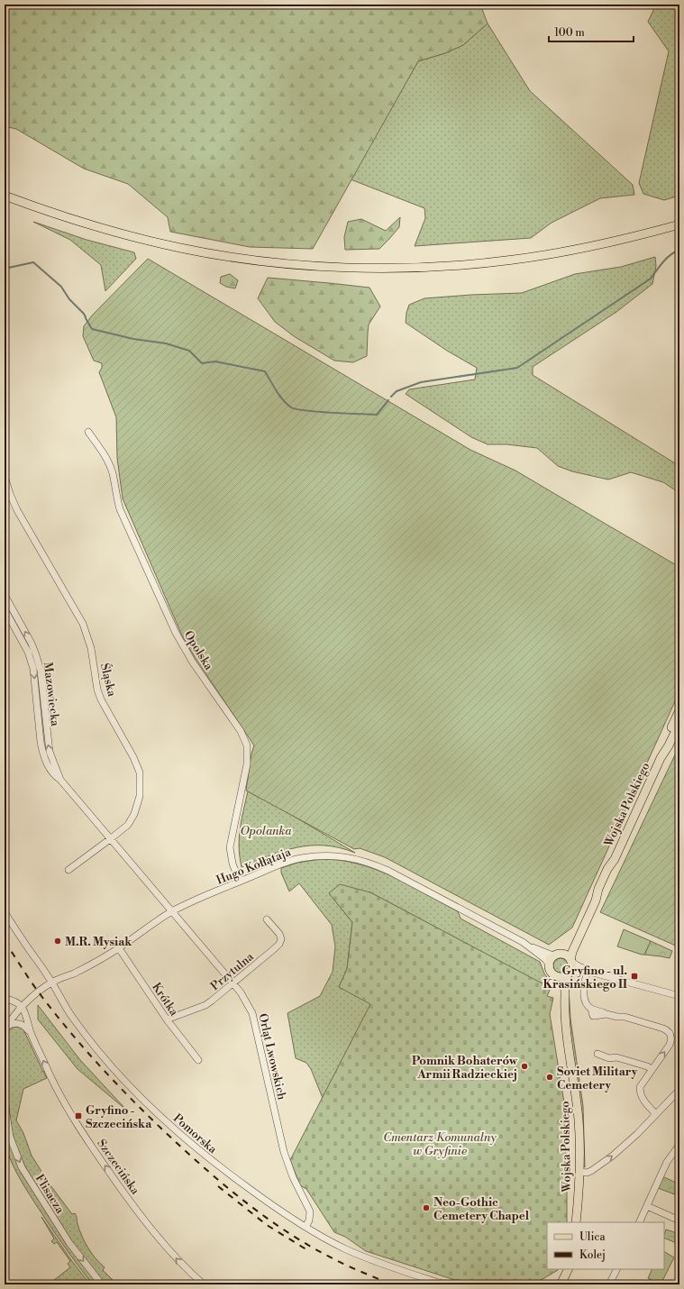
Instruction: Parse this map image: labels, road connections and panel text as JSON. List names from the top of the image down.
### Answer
{
  "streets": {
    "main road": ["Wojska Polskiego"],
    "street": [
      "Opolska",
      "Śląska",
      "Mazowiecka",
      "Hugo Kołłątaja",
      "Przytulna",
      "Krótka",
      "Orląt Lwowskich",
      "Pomorska",
      "Szczecińska",
      "Flisacza"
    ]
  },
  "crossings": [
    ["Opolska", "Hugo Kołłątaja"],
    ["Śląska", "Mazowiecka"],
    ["Mazowiecka", "Hugo Kołłątaja"],
    ["Mazowiecka", "Orląt Lwowskich"],
    ["Wojska Polskiego", "Hugo Kołłątaja"],
    ["Hugo Kołłątaja", "Krótka"],
    ["Hugo Kołłątaja", "Orląt Lwowskich"],
    ["Hugo Kołłątaja", "Pomorska"],
    ["Hugo Kołłątaja", "Szczecińska"],
    ["Przytulna", "Krótka"],
    ["Przytulna", "Orląt Lwowskich"],
    ["Orląt Lwowskich", "Pomorska"]
  ],
  "one_way": ["Szczecińska", "Flisacza"],
  "parks": ["Opolanka", "Cmentarz Komunalny w Gryfinie"],
  "places": {
    "other": [
      "M.R. Mysiak",
      "Pomnik Bohaterów Armii Radzieckiej",
      "Soviet Military Cemetery",
      "Neo-Gothic Cemetery Chapel"
    ],
    "transit": ["Gryfino - ul. Krasińskiego II", "Gryfino - Szczecińska"]
  },
  "legend": ["Ulica", "Kolej"],
  "scale_bar": "100 m"
}
